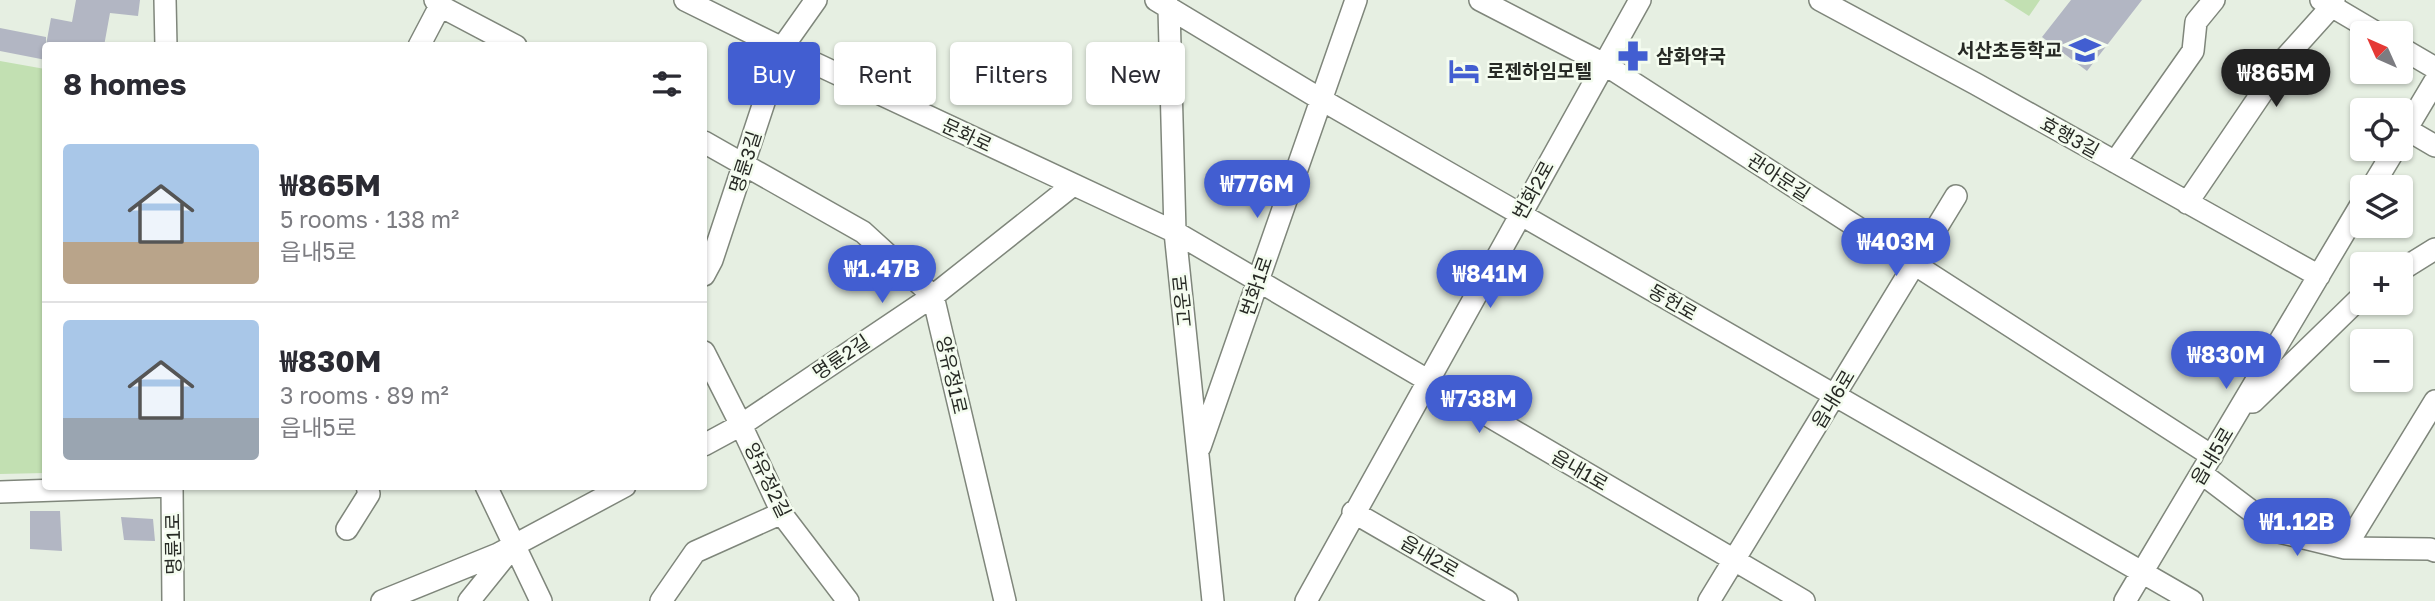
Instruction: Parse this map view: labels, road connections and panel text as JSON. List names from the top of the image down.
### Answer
{
  "streets": {
    "street": [
      "문화로",
      "효행3길",
      "명륜3길",
      "관아문길",
      "번화2로",
      "번화1로",
      "고운로",
      "동헌로",
      "명륜2길",
      "양유정1로",
      "읍내6로",
      "읍내5로",
      "읍내1로",
      "양유정2길",
      "명륜1로",
      "읍내2로"
    ]
  },
  "crossings": [
    ["문화로", "고운로"],
    ["문화로", "명륜2길"],
    ["문화로", "읍내1로"],
    ["효행3길", "읍내5로"],
    ["관아문길", "번화2로"],
    ["관아문길", "읍내6로"],
    ["관아문길", "읍내5로"],
    ["번화2로", "동헌로"],
    ["번화2로", "읍내1로"],
    ["번화2로", "읍내2로"],
    ["번화1로", "고운로"],
    ["번화1로", "동헌로"],
    ["번화1로", "읍내1로"],
    ["고운로", "동헌로"],
    ["고운로", "읍내1로"],
    ["동헌로", "읍내6로"],
    ["동헌로", "읍내5로"],
    ["명륜2길", "양유정1로"],
    ["명륜2길", "양유정2길"],
    ["읍내6로", "읍내1로"]
  ],
  "places": {
    "school or university": ["서산초등학교"],
    "pharmacy": ["삼화약국"],
    "hotel": ["로젠하임모텔"]
  },
  "north": "top left",
  "page": {
    "map_buttons": ["+", "−"],
    "chip": [
      "Buy",
      "Rent",
      "Filters",
      "New"
    ],
    "heading": "8 homes",
    "price": [
      "₩865M",
      "₩776M",
      "₩403M",
      "₩1.47B",
      "₩841M",
      "₩830M",
      "₩738M",
      "₩1.12B"
    ],
    "list": [
      {
        "name": "₩865M",
        "note": "5 rooms · 138 m² · 읍내5로"
      },
      {
        "name": "₩830M",
        "note": "3 rooms · 89 m² · 읍내5로"
      }
    ]
  }
}
